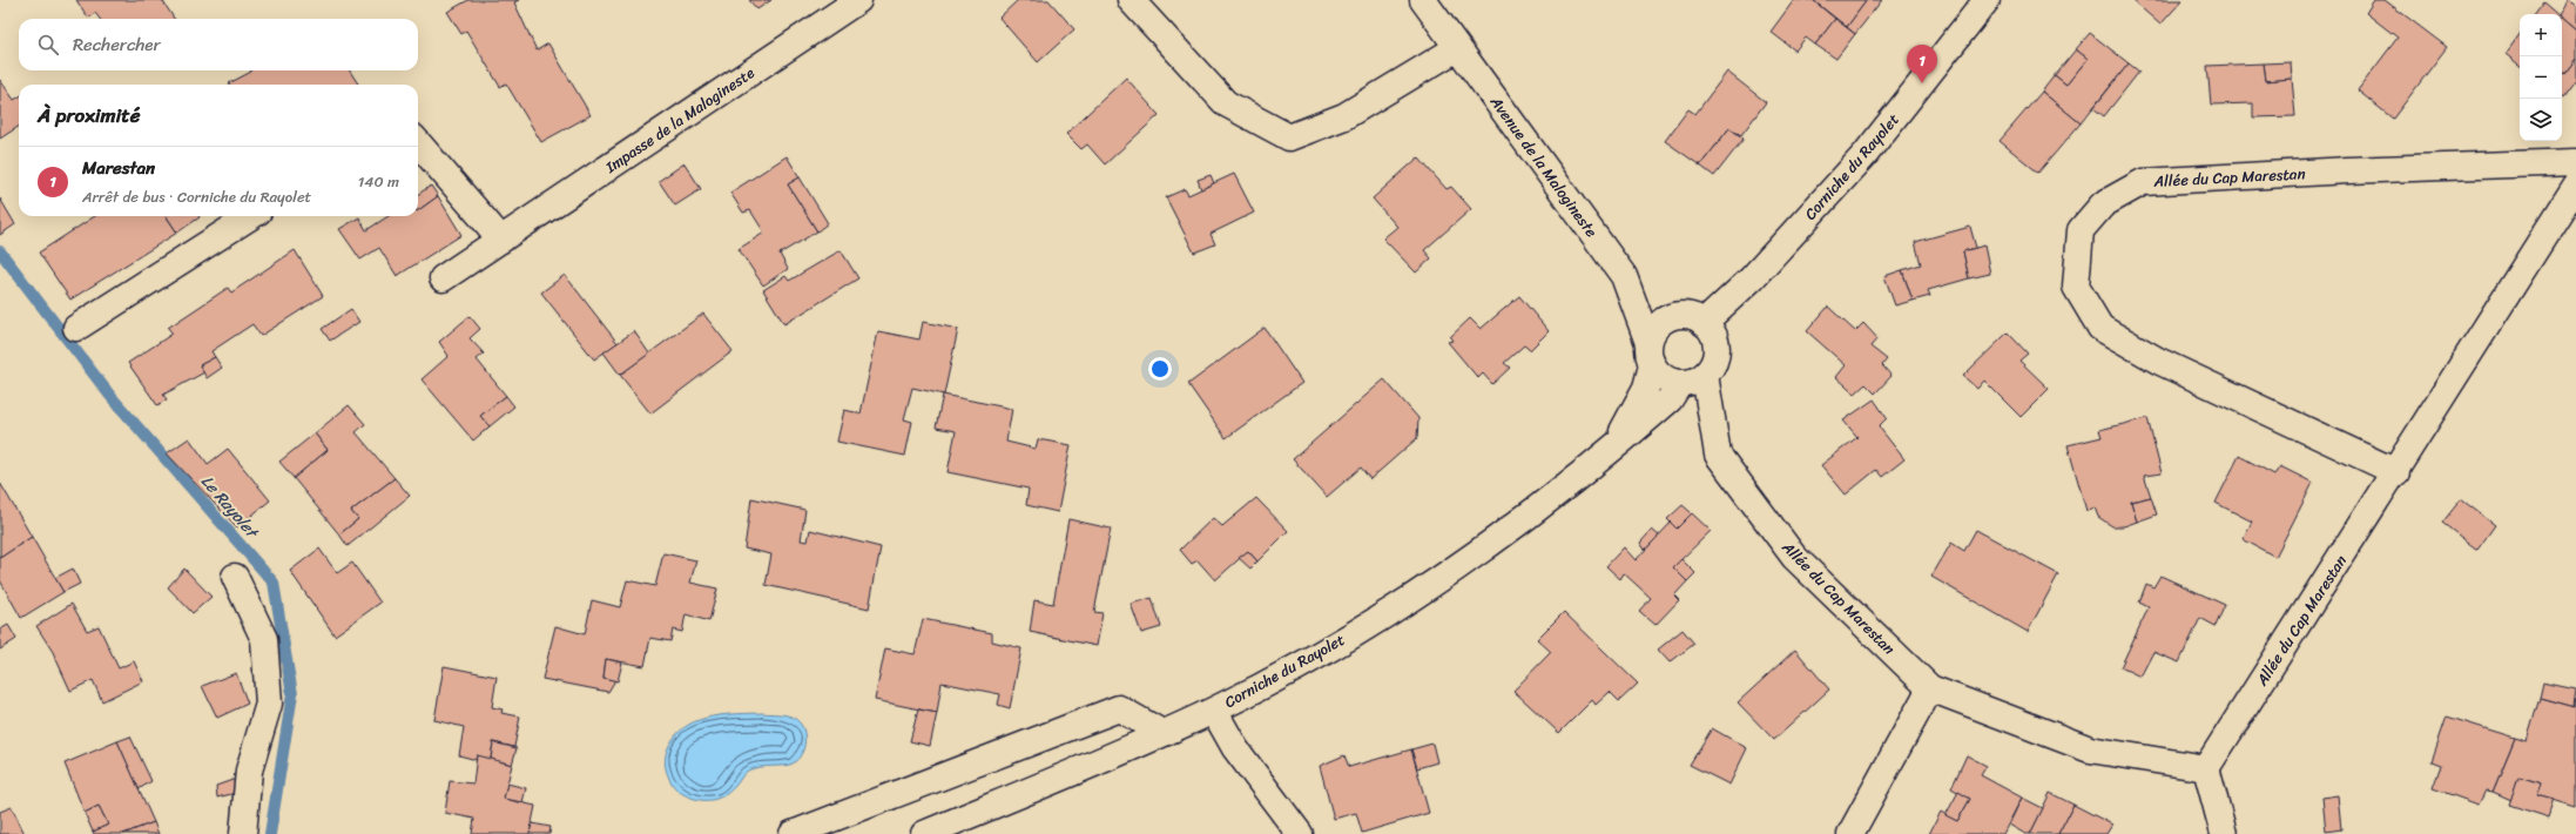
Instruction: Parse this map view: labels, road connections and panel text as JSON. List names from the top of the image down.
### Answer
{
  "streets": {
    "street": [
      "Impasse de la Malogineste",
      "Avenue de la Malogineste",
      "Corniche du Rayolet",
      "Allée du Cap Marestan"
    ]
  },
  "crossings": [
    ["Avenue de la Malogineste", "Corniche du Rayolet"],
    ["Avenue de la Malogineste", "Allée du Cap Marestan"],
    ["Corniche du Rayolet", "Allée du Cap Marestan"]
  ],
  "water": ["Le Rayolet"],
  "page": {
    "map_buttons": ["+", "−"],
    "search": "Rechercher",
    "pins": "1",
    "heading": "À proximité",
    "list": [
      {
        "mark": "1",
        "name": "Marestan",
        "note": "Arrêt de bus · Corniche du Rayolet",
        "value": "140 m"
      }
    ]
  }
}
